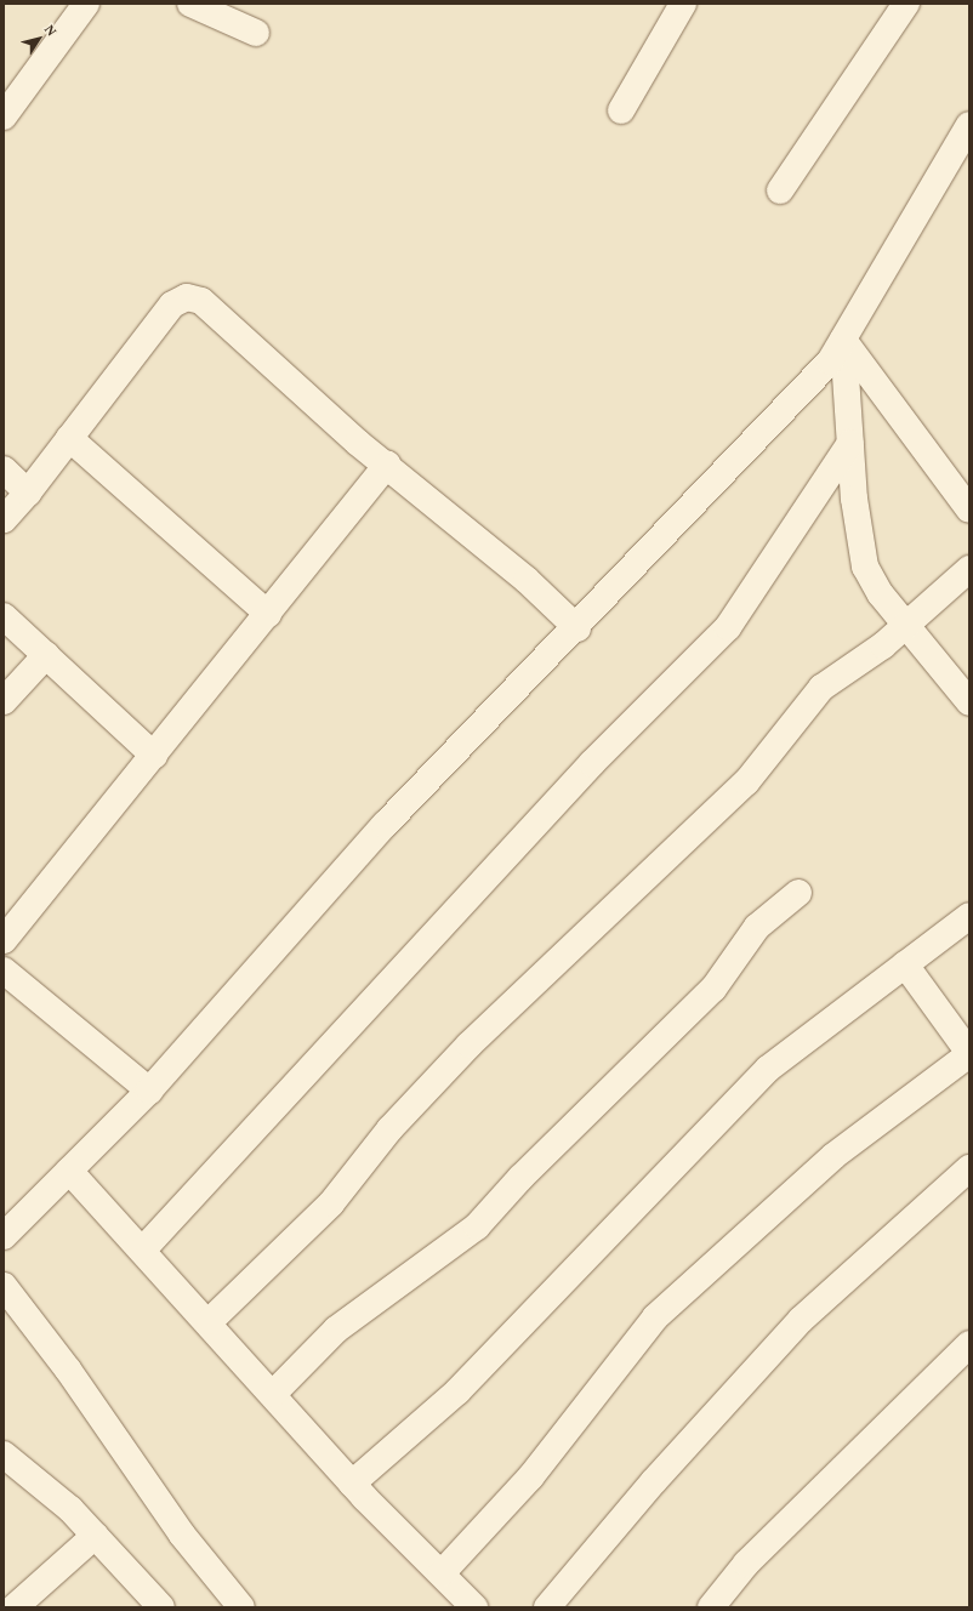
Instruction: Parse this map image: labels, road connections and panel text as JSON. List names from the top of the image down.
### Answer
{
  "north": "top right"
}
